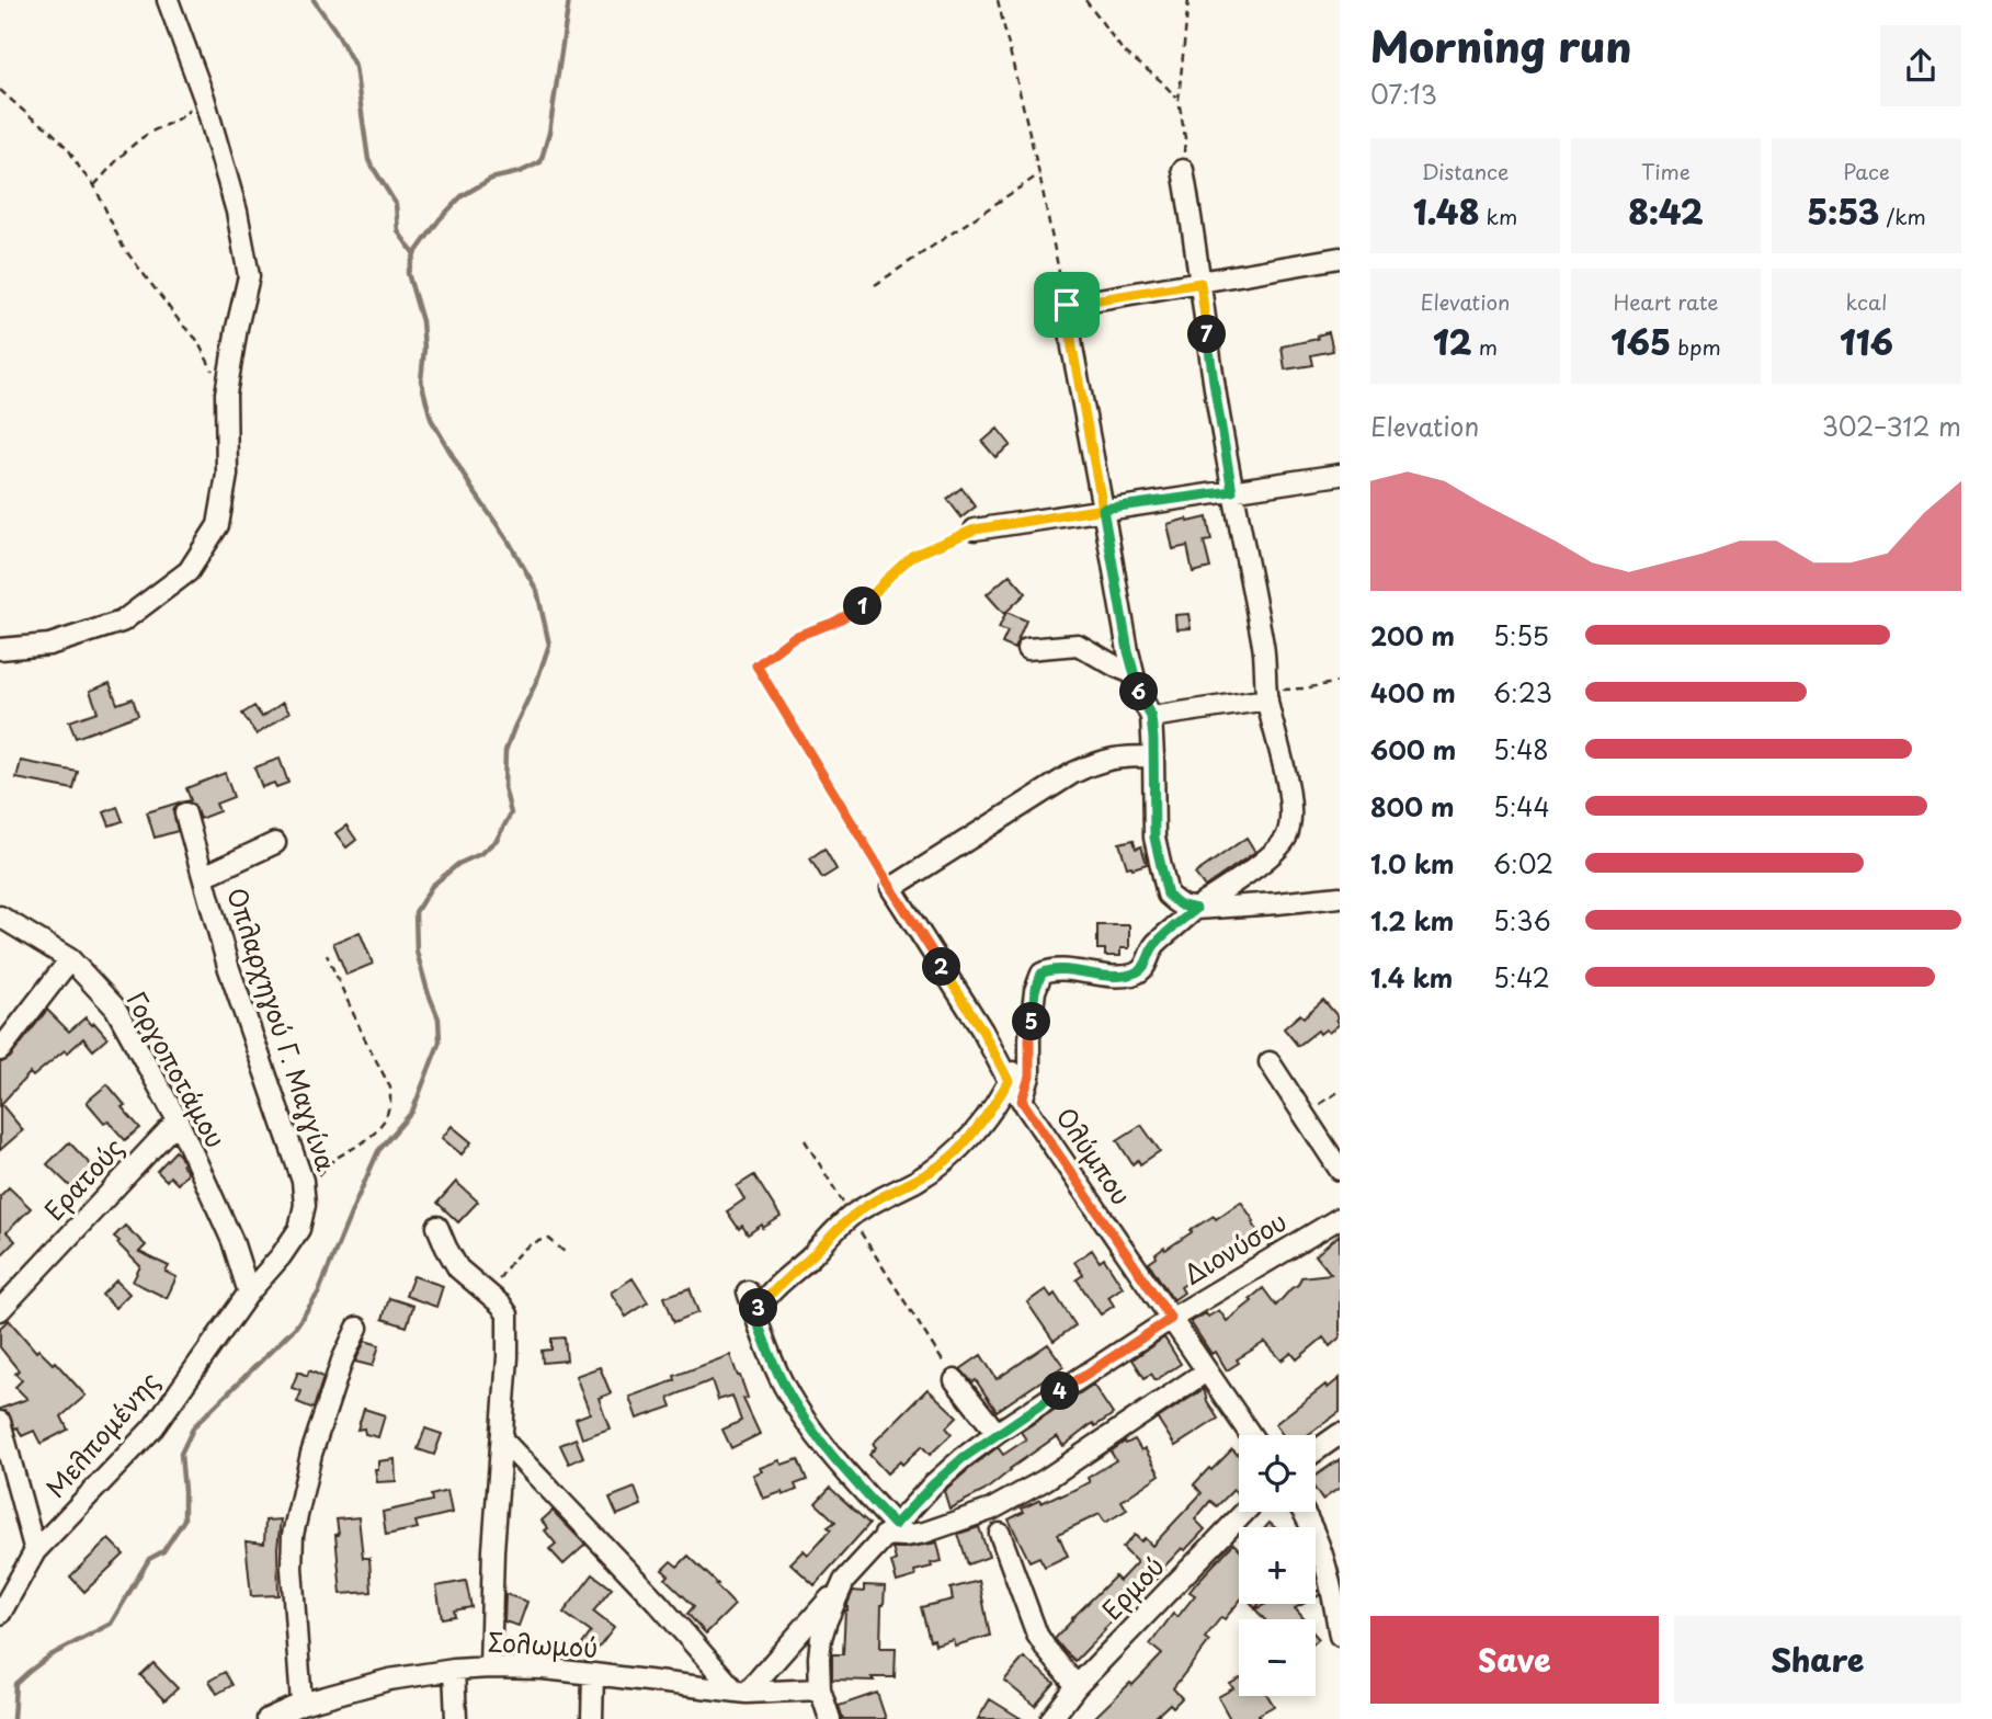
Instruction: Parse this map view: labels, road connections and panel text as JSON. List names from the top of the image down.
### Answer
{
  "streets": {
    "street": [
      "Οπλαρχηγού Γ. Μαγγίνα",
      "Γοργοποτάμου",
      "Ολύμπου",
      "Ερατούς",
      "Διονύσου",
      "Μελπομένης",
      "Ερμού",
      "Σολωμού"
    ]
  },
  "crossings": [
    ["Οπλαρχηγού Γ. Μαγγίνα", "Γοργοποτάμου"],
    ["Οπλαρχηγού Γ. Μαγγίνα", "Μελπομένης"],
    ["Γοργοποτάμου", "Ερατούς"],
    ["Γοργοποτάμου", "Μελπομένης"],
    ["Ολύμπου", "Διονύσου"],
    ["Διονύσου", "Σολωμού"]
  ],
  "page": {
    "heading": ["Morning run", "07:13"],
    "stats": [
      ["Distance", "1.48 km"],
      ["Time", "8:42"],
      ["Pace", "5:53 /km"],
      ["Elevation", "12 m"],
      ["Heart rate", "165 bpm"],
      ["kcal", "116"]
    ],
    "pins": [
      "7",
      "1",
      "6",
      "2",
      "5",
      "3",
      "4"
    ],
    "chart": ["Elevation", "302–312 m"],
    "list": [
      {
        "name": "200 m",
        "note": "5:55"
      },
      {
        "name": "400 m",
        "note": "6:23"
      },
      {
        "name": "600 m",
        "note": "5:48"
      },
      {
        "name": "800 m",
        "note": "5:44"
      },
      {
        "name": "1.0 km",
        "note": "6:02"
      },
      {
        "name": "1.2 km",
        "note": "5:36"
      },
      {
        "name": "1.4 km",
        "note": "5:42"
      }
    ],
    "map_buttons": ["+", "−"],
    "buttons": ["Save", "Share"]
  }
}
